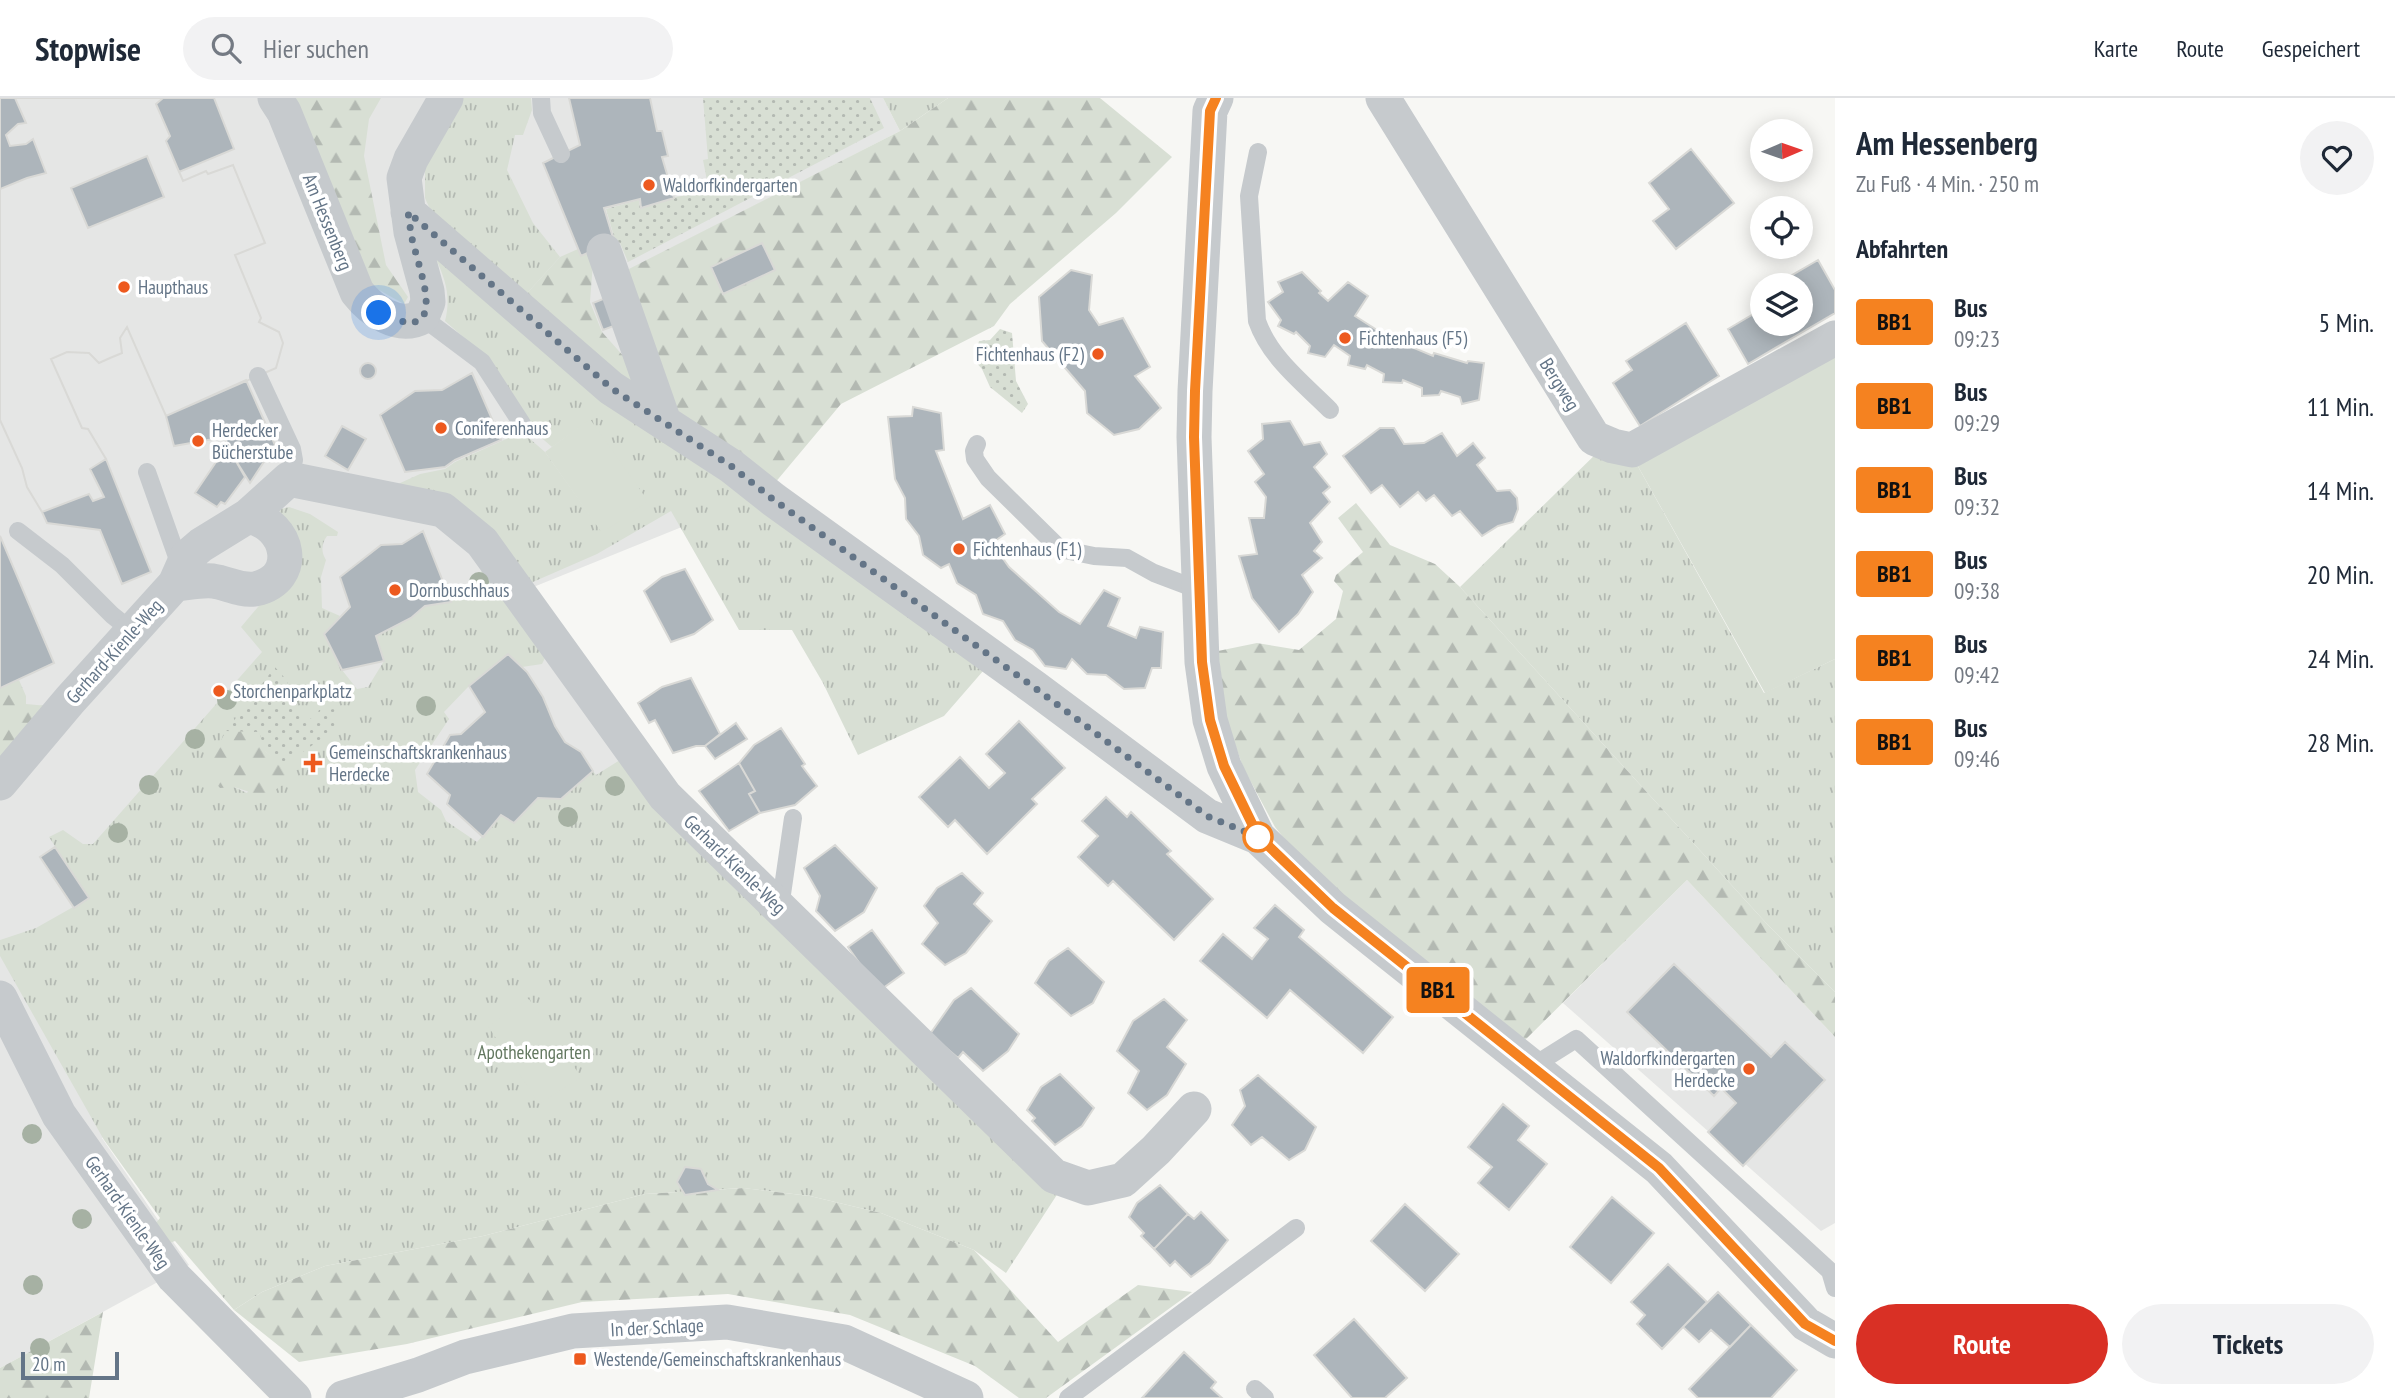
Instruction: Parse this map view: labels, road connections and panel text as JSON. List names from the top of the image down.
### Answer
{
  "streets": {
    "street": [
      "Am Hessenberg",
      "Bergweg",
      "Gerhard-Kienle-Weg",
      "In der Schlage"
    ]
  },
  "parks": ["Apothekengarten"],
  "places": {
    "other": [
      "Waldorfkindergarten",
      "Haupthaus",
      "Fichtenhaus (F5)",
      "Fichtenhaus (F2)",
      "Coniferenhaus",
      "Herdecker Bücherstube",
      "Fichtenhaus (F1)",
      "Dornbuschhaus",
      "Storchenparkplatz",
      "Waldorfkindergarten Herdecke"
    ],
    "health": ["Gemeinschaftskrankenhaus Herdecke"],
    "transit": ["Westende/Gemeinschaftskrankenhaus"]
  },
  "lines": ["bus line BB1"],
  "scale_bar": "20 m",
  "north": "right",
  "page": {
    "header": "Stopwise",
    "search": "Hier suchen",
    "nav": ["Karte", "Route", "Gespeichert"],
    "on_map": "BB1",
    "heading": [
      ["Am Hessenberg", "Zu Fuß · 4 Min. · 250 m"],
      "Abfahrten"
    ],
    "list": [
      {
        "mark": "BB1",
        "name": "Bus",
        "note": "09:23",
        "value": "5 Min."
      },
      {
        "mark": "BB1",
        "name": "Bus",
        "note": "09:29",
        "value": "11 Min."
      },
      {
        "mark": "BB1",
        "name": "Bus",
        "note": "09:32",
        "value": "14 Min."
      },
      {
        "mark": "BB1",
        "name": "Bus",
        "note": "09:38",
        "value": "20 Min."
      },
      {
        "mark": "BB1",
        "name": "Bus",
        "note": "09:42",
        "value": "24 Min."
      },
      {
        "mark": "BB1",
        "name": "Bus",
        "note": "09:46",
        "value": "28 Min."
      }
    ],
    "buttons": ["Route", "Tickets"],
    "scale": "20 m"
  }
}
